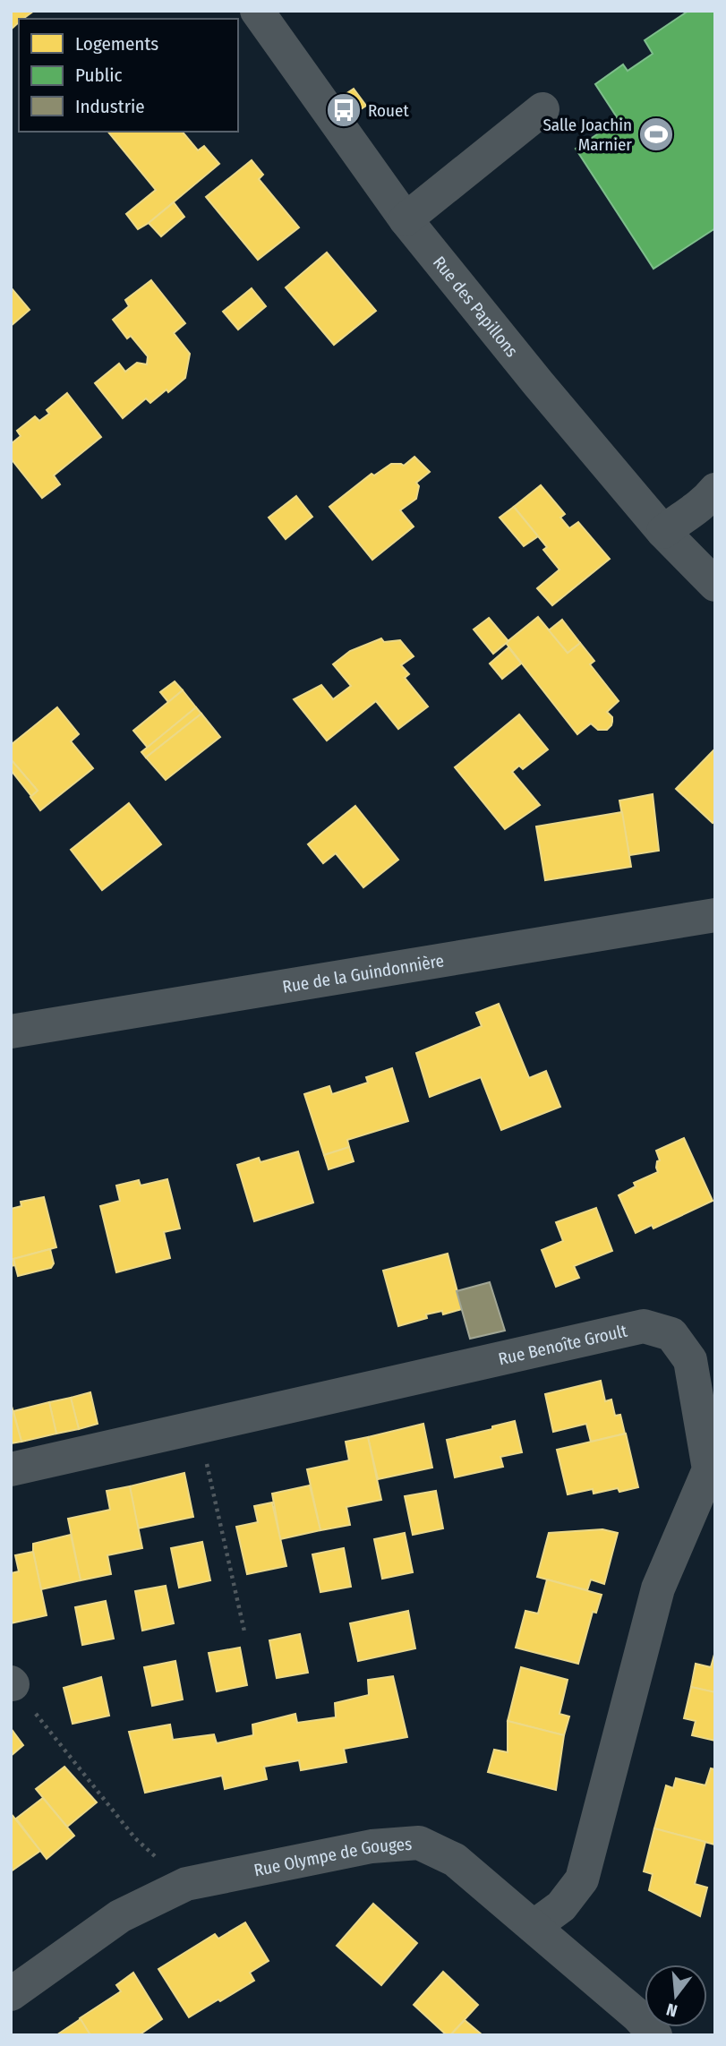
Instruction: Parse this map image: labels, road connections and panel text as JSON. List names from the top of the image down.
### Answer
{
  "streets": {
    "street": [
      "Rue des Papillons",
      "Rue de la Guindonnière",
      "Rue Benoîte Groult",
      "Rue Olympe de Gouges"
    ]
  },
  "crossings": [
    ["Rue Benoîte Groult", "Rue Olympe de Gouges"]
  ],
  "places": {
    "bus stop": ["Rouet"],
    "sports": ["Salle Joachin Marnier"]
  },
  "legend": ["Logements", "Public", "Industrie"],
  "north": "bottom"
}
